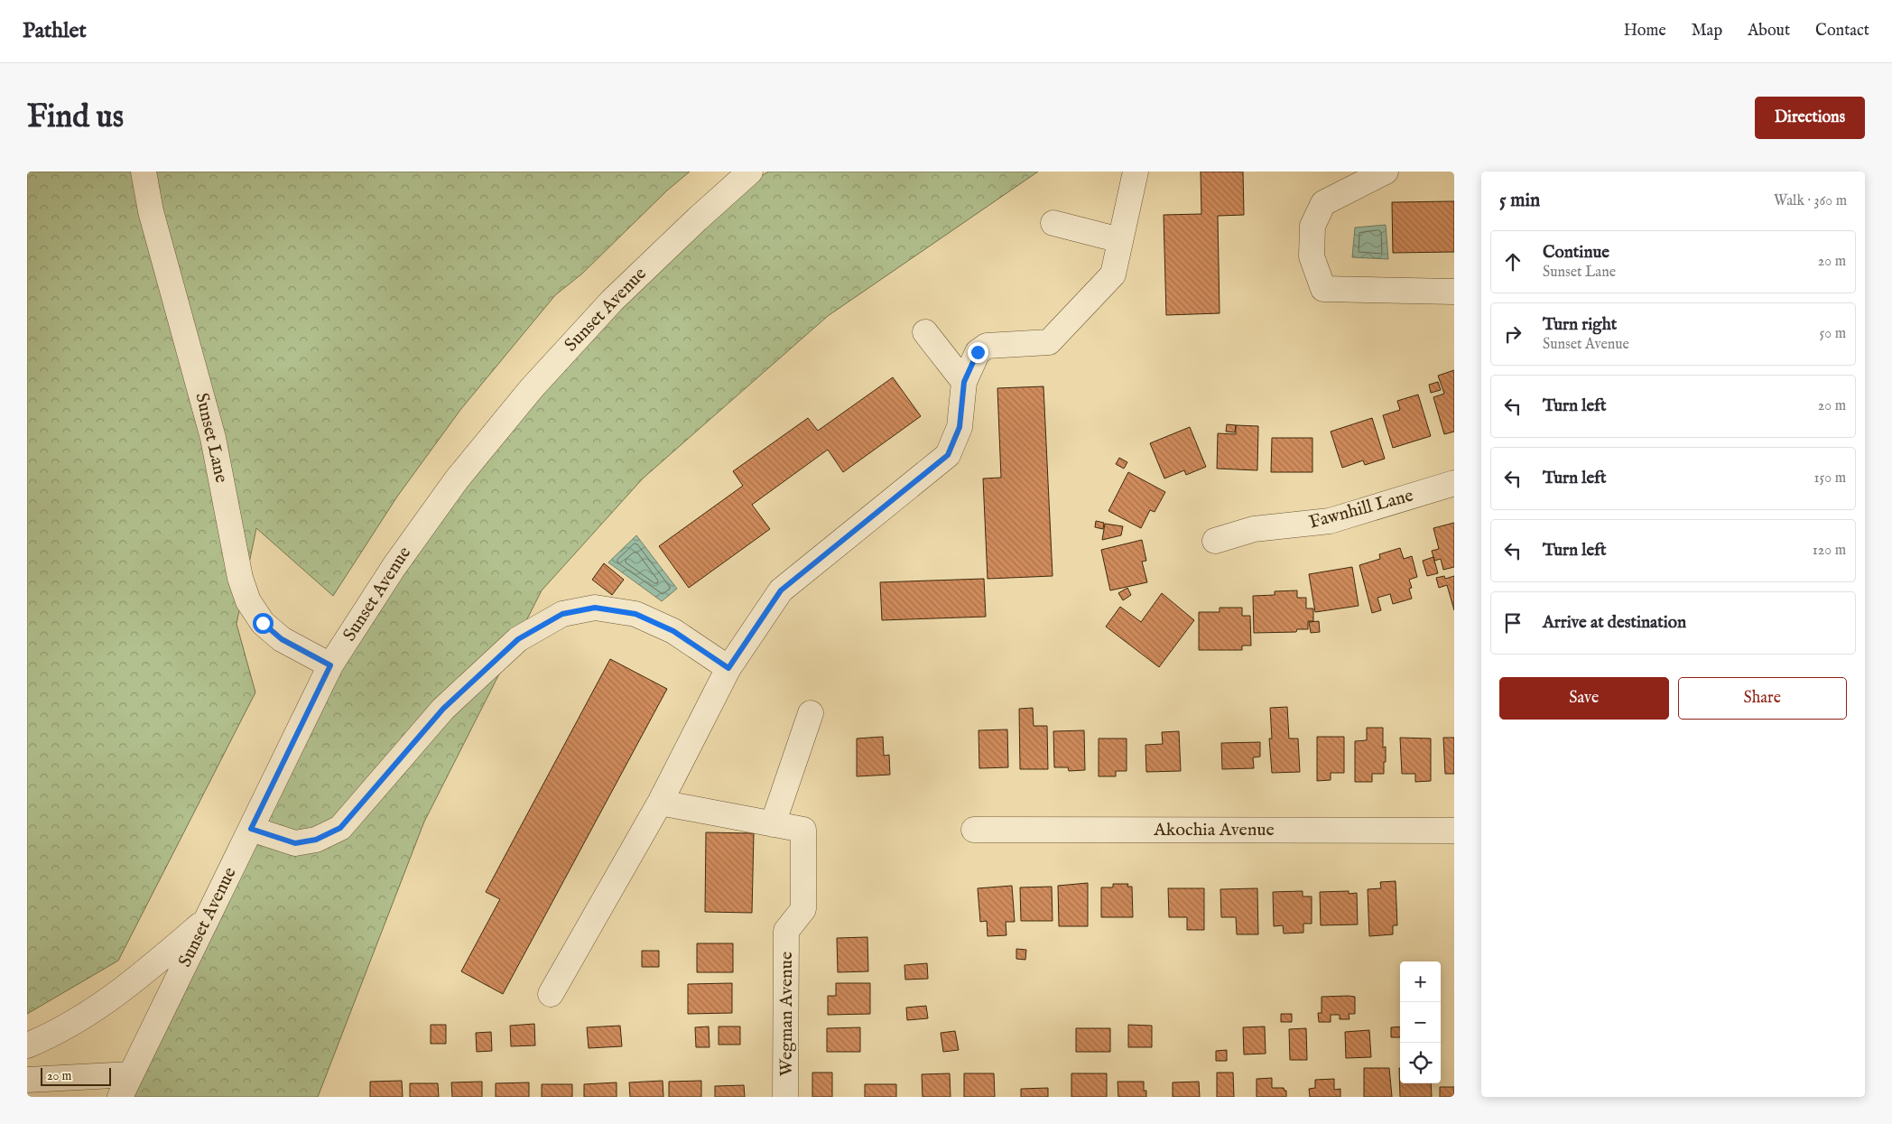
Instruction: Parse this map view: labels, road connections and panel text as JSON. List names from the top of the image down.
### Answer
{
  "streets": {
    "street": [
      "Sunset Avenue",
      "Sunset Lane",
      "Fawnhill Lane",
      "Akochia Avenue",
      "Wegman Avenue"
    ]
  },
  "crossings": [
    ["Sunset Avenue", "Sunset Lane"]
  ],
  "scale_bar": "20 m",
  "page": {
    "header": "Pathlet",
    "nav": [
      "Home",
      "Map",
      "About",
      "Contact"
    ],
    "buttons": [
      "Directions",
      ["Save", "Share"]
    ],
    "title": "Find us",
    "heading": ["5 min", "Walk · 360 m"],
    "list": [
      ["Continue", "Sunset Lane", "20 m"],
      ["Turn right", "Sunset Avenue", "50 m"],
      ["Turn left", "20 m"],
      ["Turn left", "150 m"],
      ["Turn left", "120 m"],
      "Arrive at destination"
    ],
    "map_buttons": ["+", "−"],
    "scale": "20 m"
  }
}
